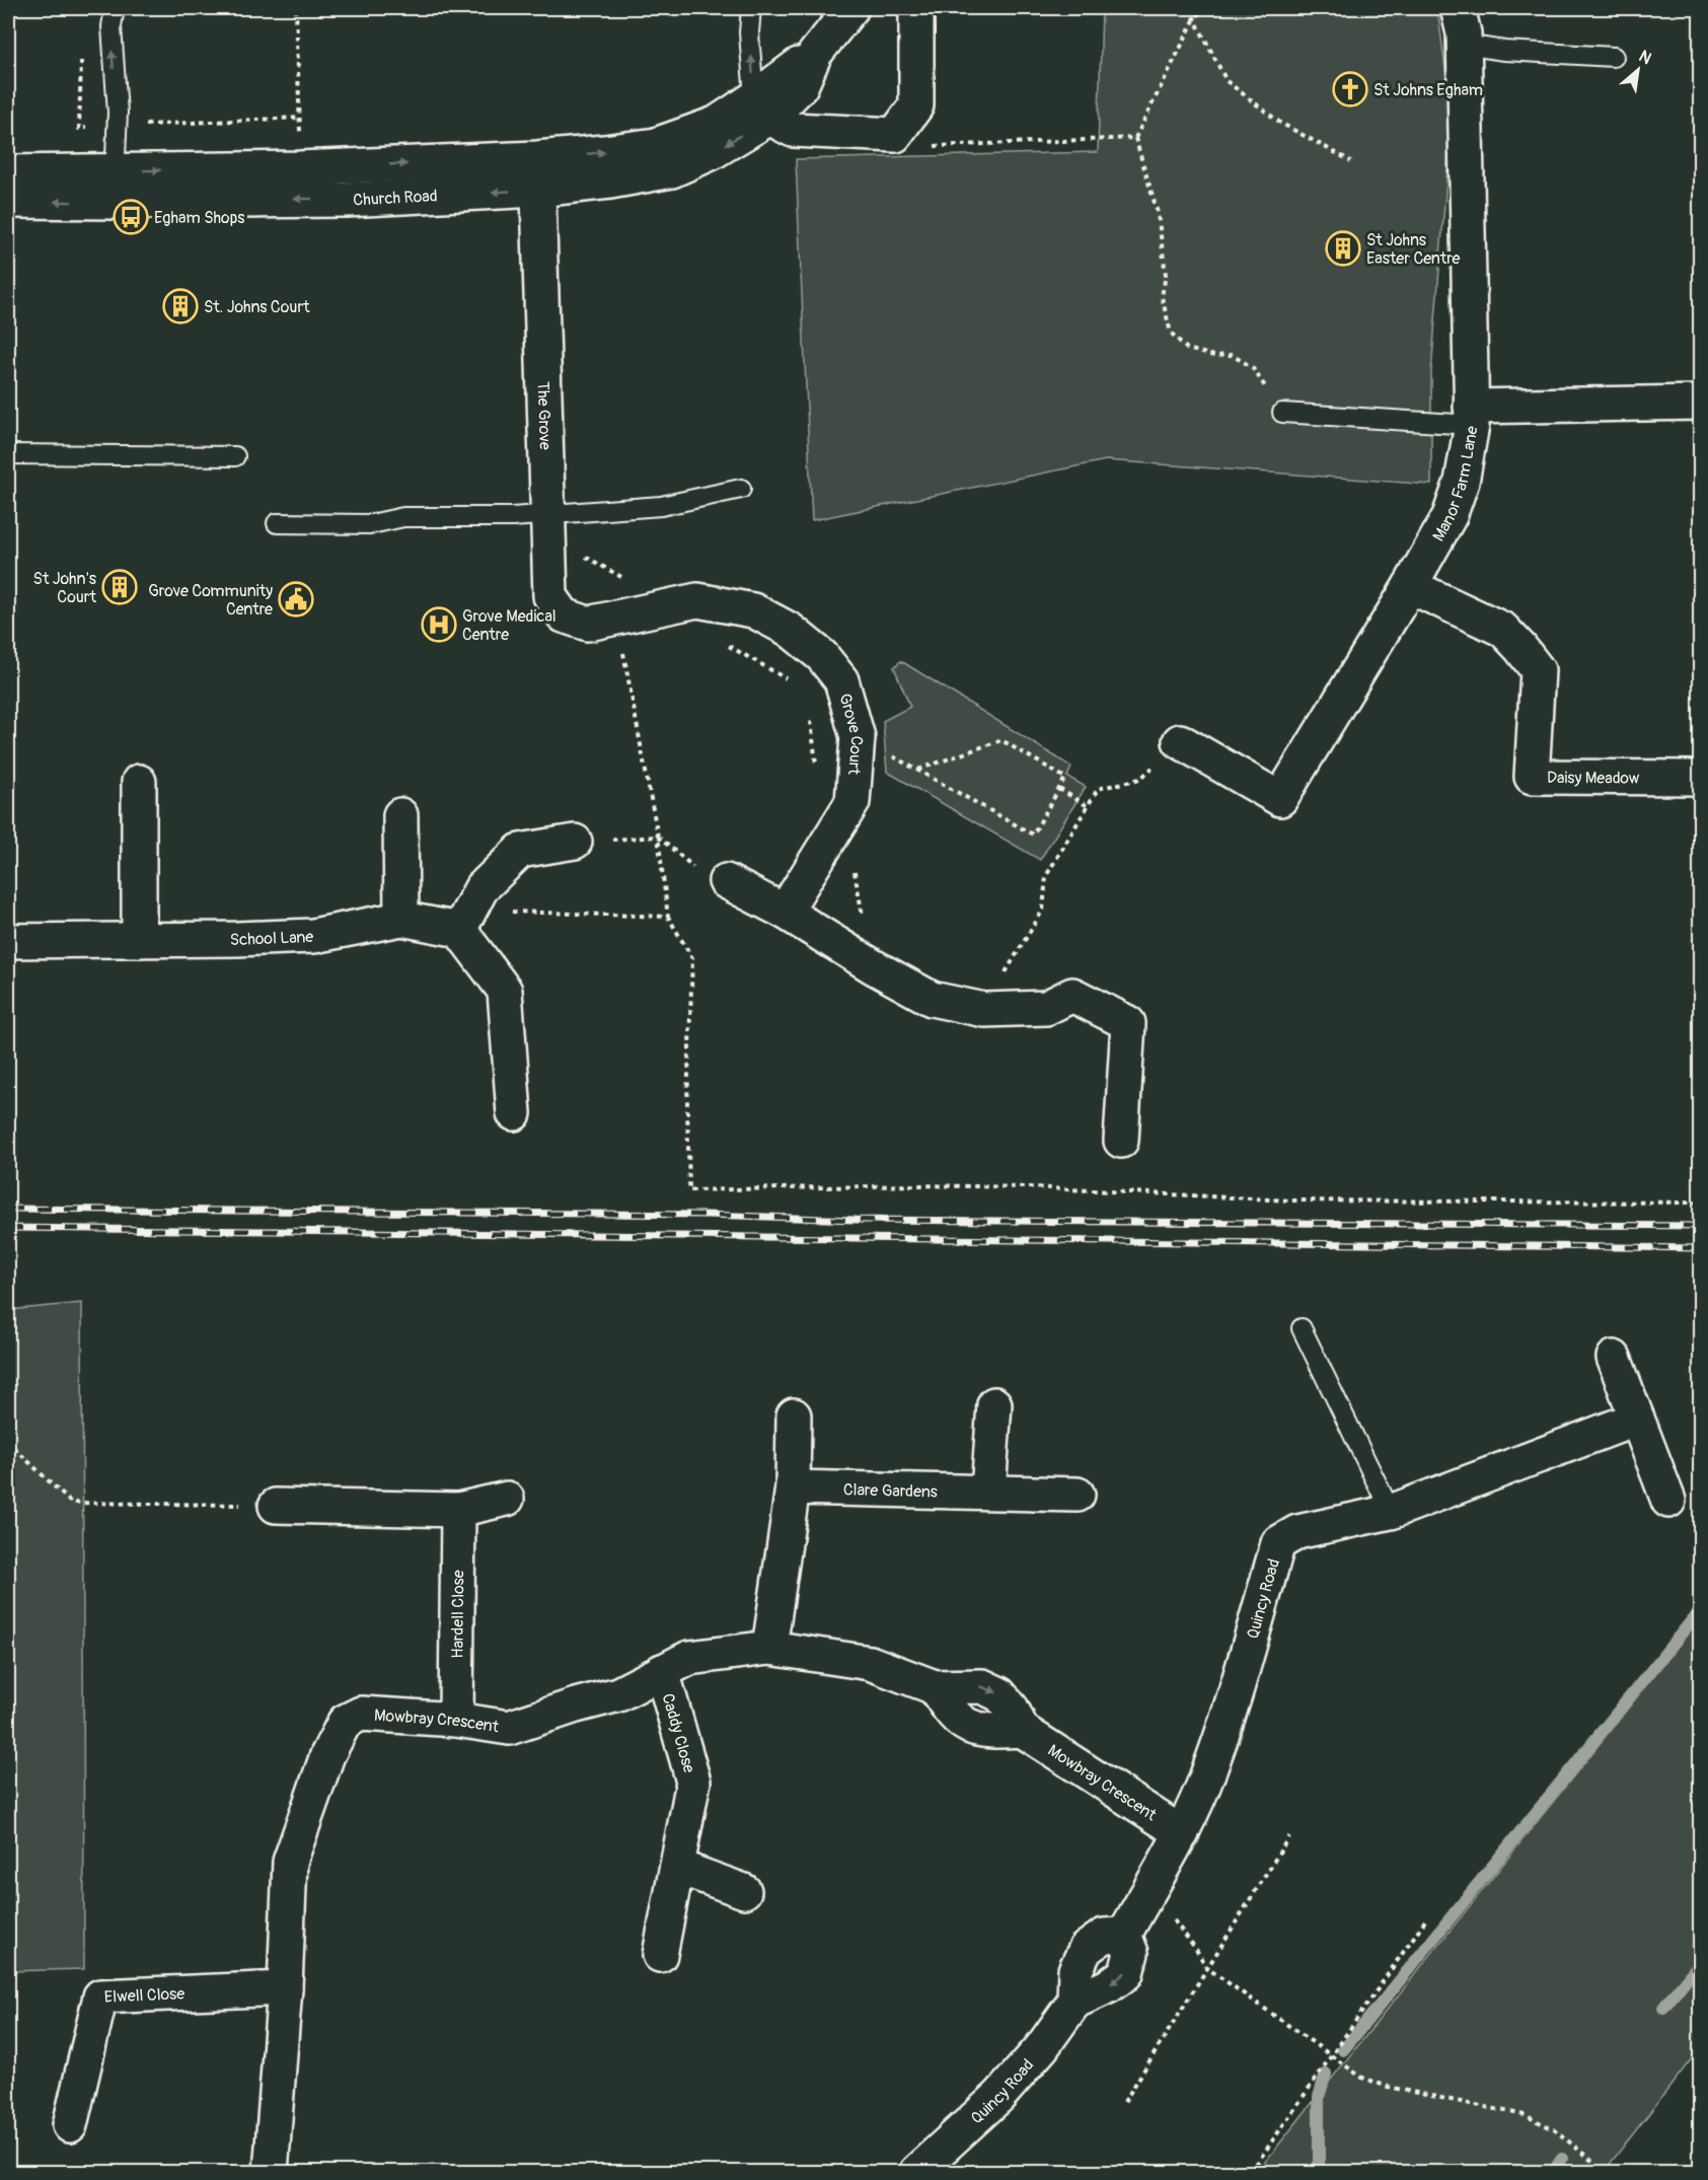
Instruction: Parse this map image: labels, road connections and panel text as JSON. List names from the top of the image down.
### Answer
{
  "streets": {
    "street": [
      "Church Road",
      "The Grove",
      "Manor Farm Lane",
      "Grove Court",
      "Daisy Meadow",
      "School Lane",
      "Clare Gardens",
      "Quincy Road",
      "Hardell Close",
      "Mowbray Crescent",
      "Caddy Close",
      "Elwell Close"
    ]
  },
  "crossings": [
    ["Church Road", "The Grove"],
    ["The Grove", "Grove Court"],
    ["Manor Farm Lane", "Daisy Meadow"],
    ["Quincy Road", "Mowbray Crescent"],
    ["Hardell Close", "Mowbray Crescent"],
    ["Mowbray Crescent", "Caddy Close"],
    ["Mowbray Crescent", "Elwell Close"]
  ],
  "places": {
    "church": ["St Johns Egham"],
    "bus stop": ["Egham Shops"],
    "building": ["St Johns Easter Centre", "St. Johns Court", "St John's Court"],
    "public building": ["Grove Community Centre"],
    "hospital": ["Grove Medical Centre"]
  },
  "north": "top right"
}
